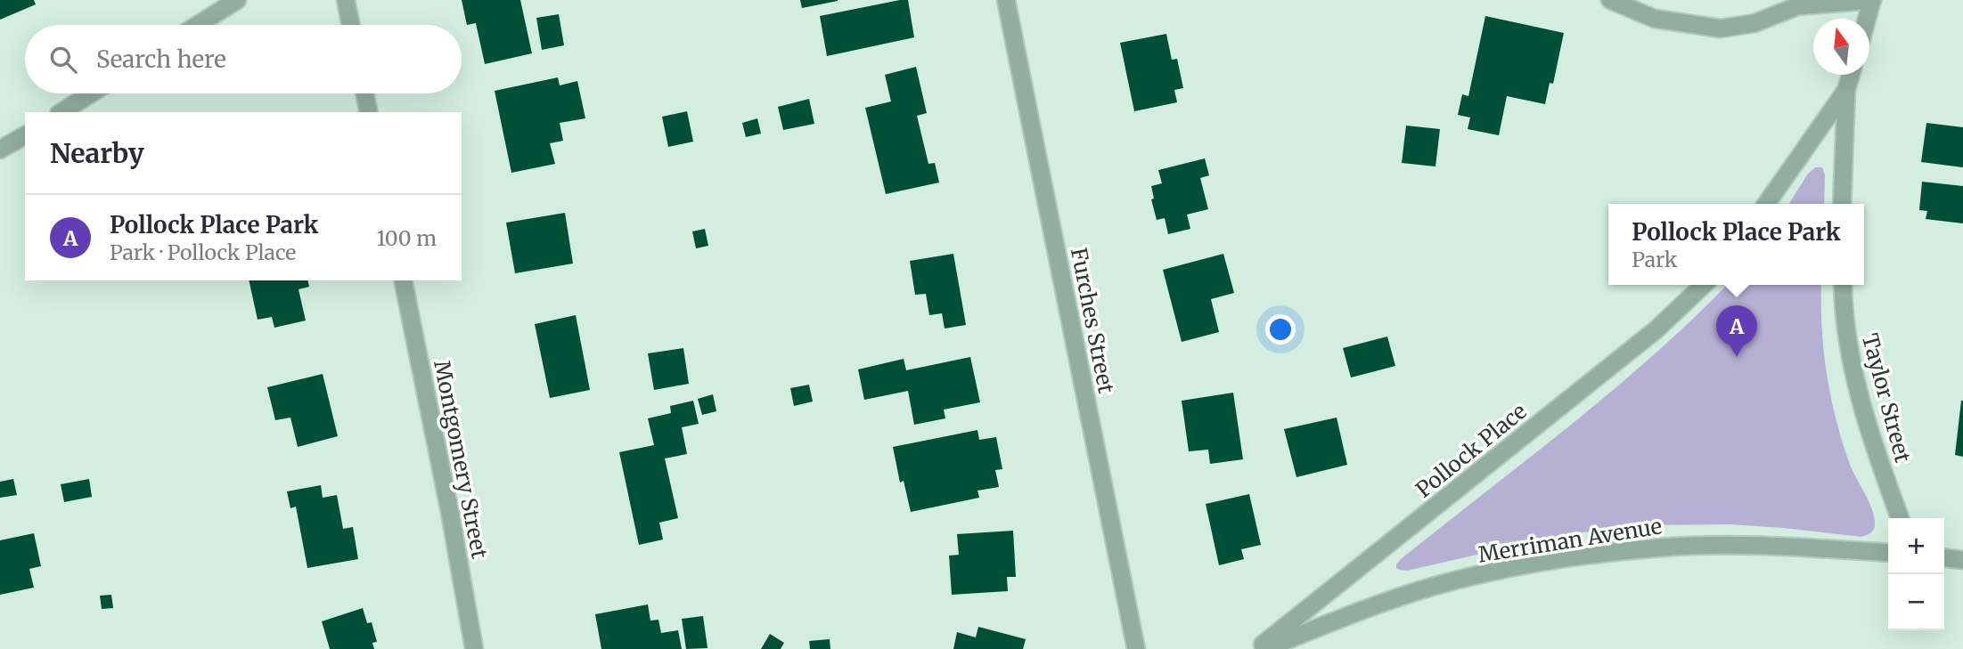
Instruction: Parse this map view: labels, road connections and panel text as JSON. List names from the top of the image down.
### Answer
{
  "streets": {
    "street": [
      "Furches Street",
      "Taylor Street",
      "Pollock Place",
      "Montgomery Street",
      "Merriman Avenue"
    ]
  },
  "north": "top",
  "page": {
    "search": "Search here",
    "heading": "Nearby",
    "list": [
      {
        "mark": "A",
        "name": "Pollock Place Park",
        "note": "Park · Pollock Place",
        "value": "100 m"
      }
    ],
    "popup": ["Pollock Place Park", "Park"],
    "pins": "A",
    "map_buttons": ["+", "−"]
  }
}
